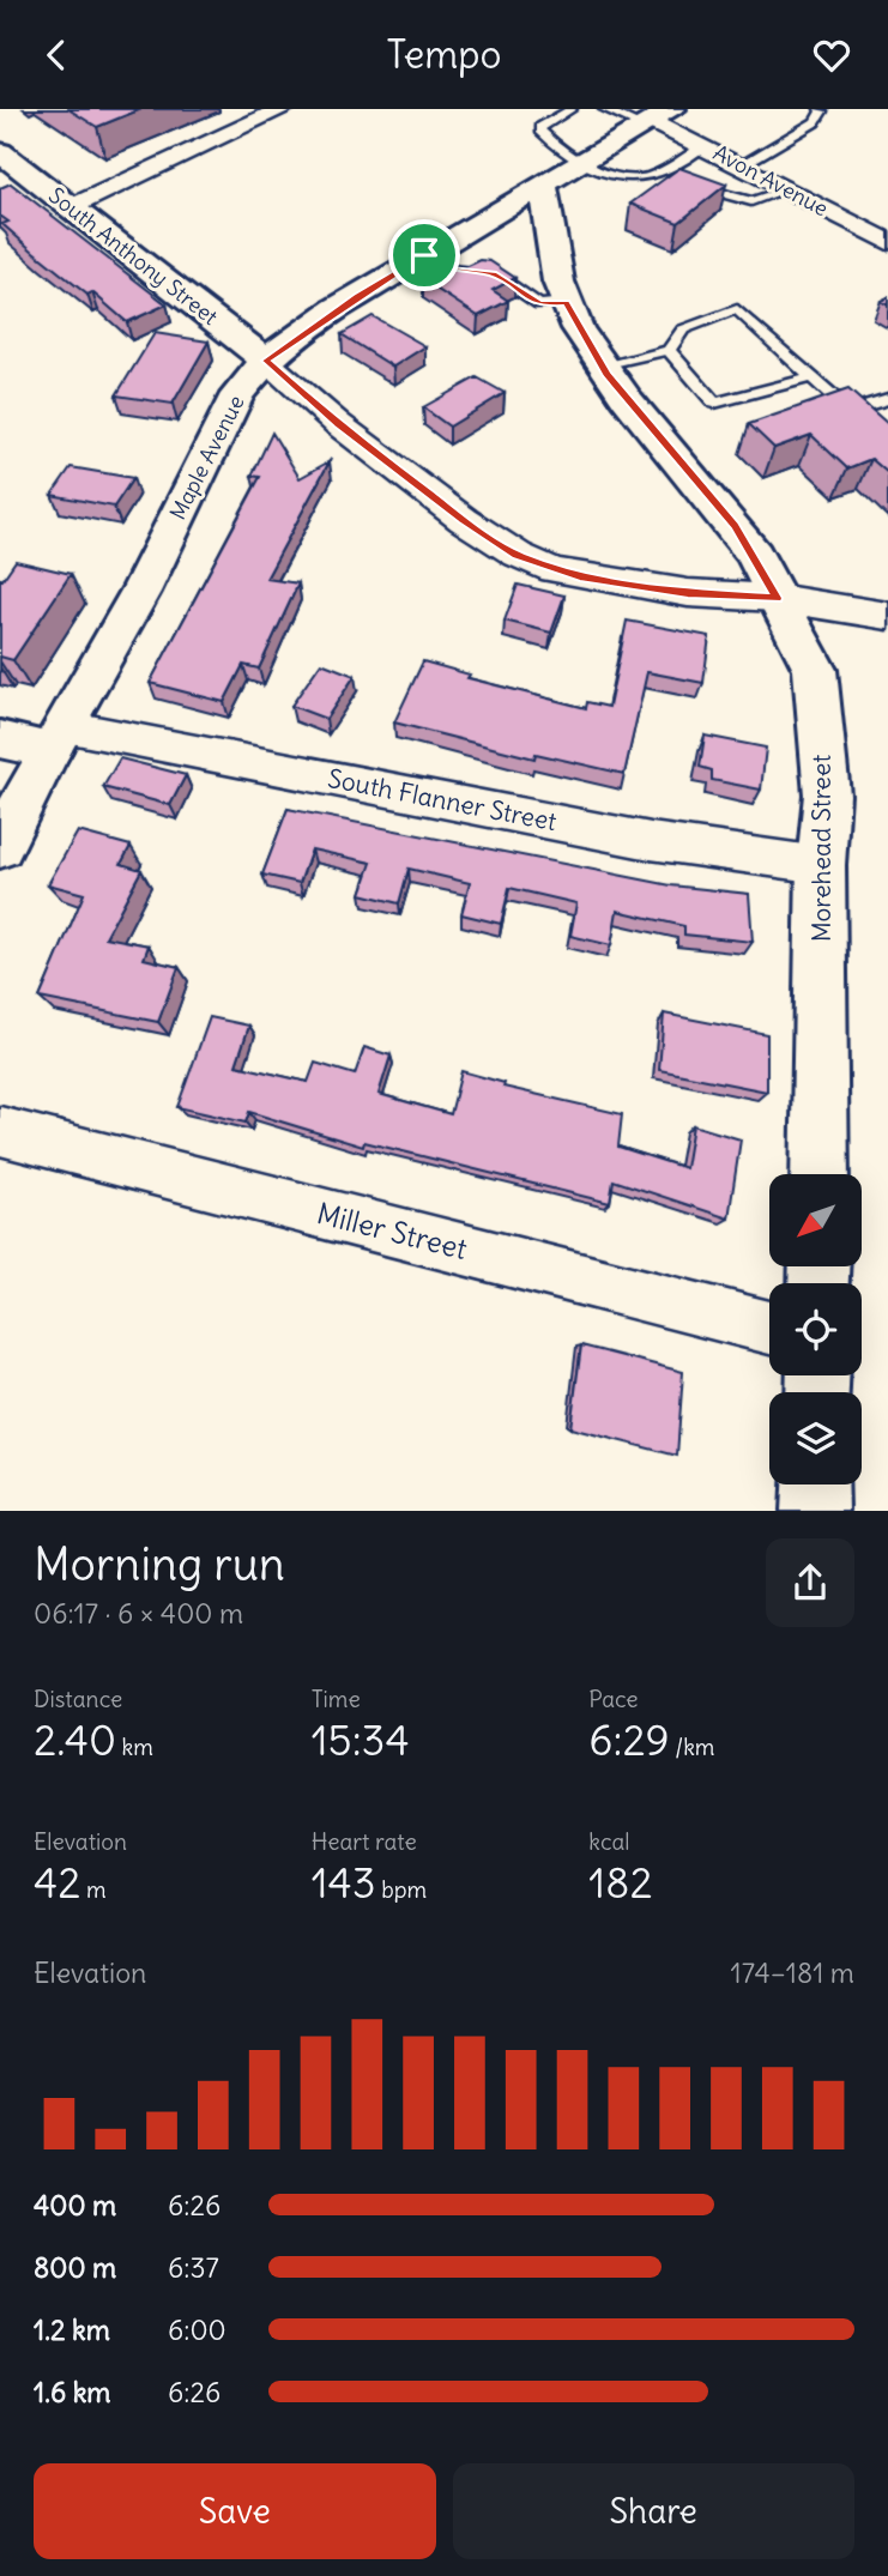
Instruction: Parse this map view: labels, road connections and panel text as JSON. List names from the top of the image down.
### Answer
{
  "streets": {
    "main road": [
      "South Anthony Street",
      "Maple Avenue",
      "South Flanner Street",
      "Morehead Street"
    ],
    "street": ["Avon Avenue", "Miller Street"]
  },
  "crossings": [
    ["Avon Avenue", "Maple Avenue"],
    ["South Anthony Street", "Maple Avenue"],
    ["Maple Avenue", "South Flanner Street"],
    ["Maple Avenue", "Morehead Street"],
    ["South Flanner Street", "Morehead Street"]
  ],
  "north": "bottom left",
  "page": {
    "header": "Tempo",
    "heading": ["Morning run", "06:17 · 6 × 400 m"],
    "stats": [
      ["Distance", "2.40 km"],
      ["Time", "15:34"],
      ["Pace", "6:29 /km"],
      ["Elevation", "42 m"],
      ["Heart rate", "143 bpm"],
      ["kcal", "182"]
    ],
    "chart": ["Elevation", "174–181 m"],
    "list": [
      {
        "name": "400 m",
        "note": "6:26"
      },
      {
        "name": "800 m",
        "note": "6:37"
      },
      {
        "name": "1.2 km",
        "note": "6:00"
      },
      {
        "name": "1.6 km",
        "note": "6:26"
      }
    ],
    "buttons": ["Save", "Share"]
  }
}
